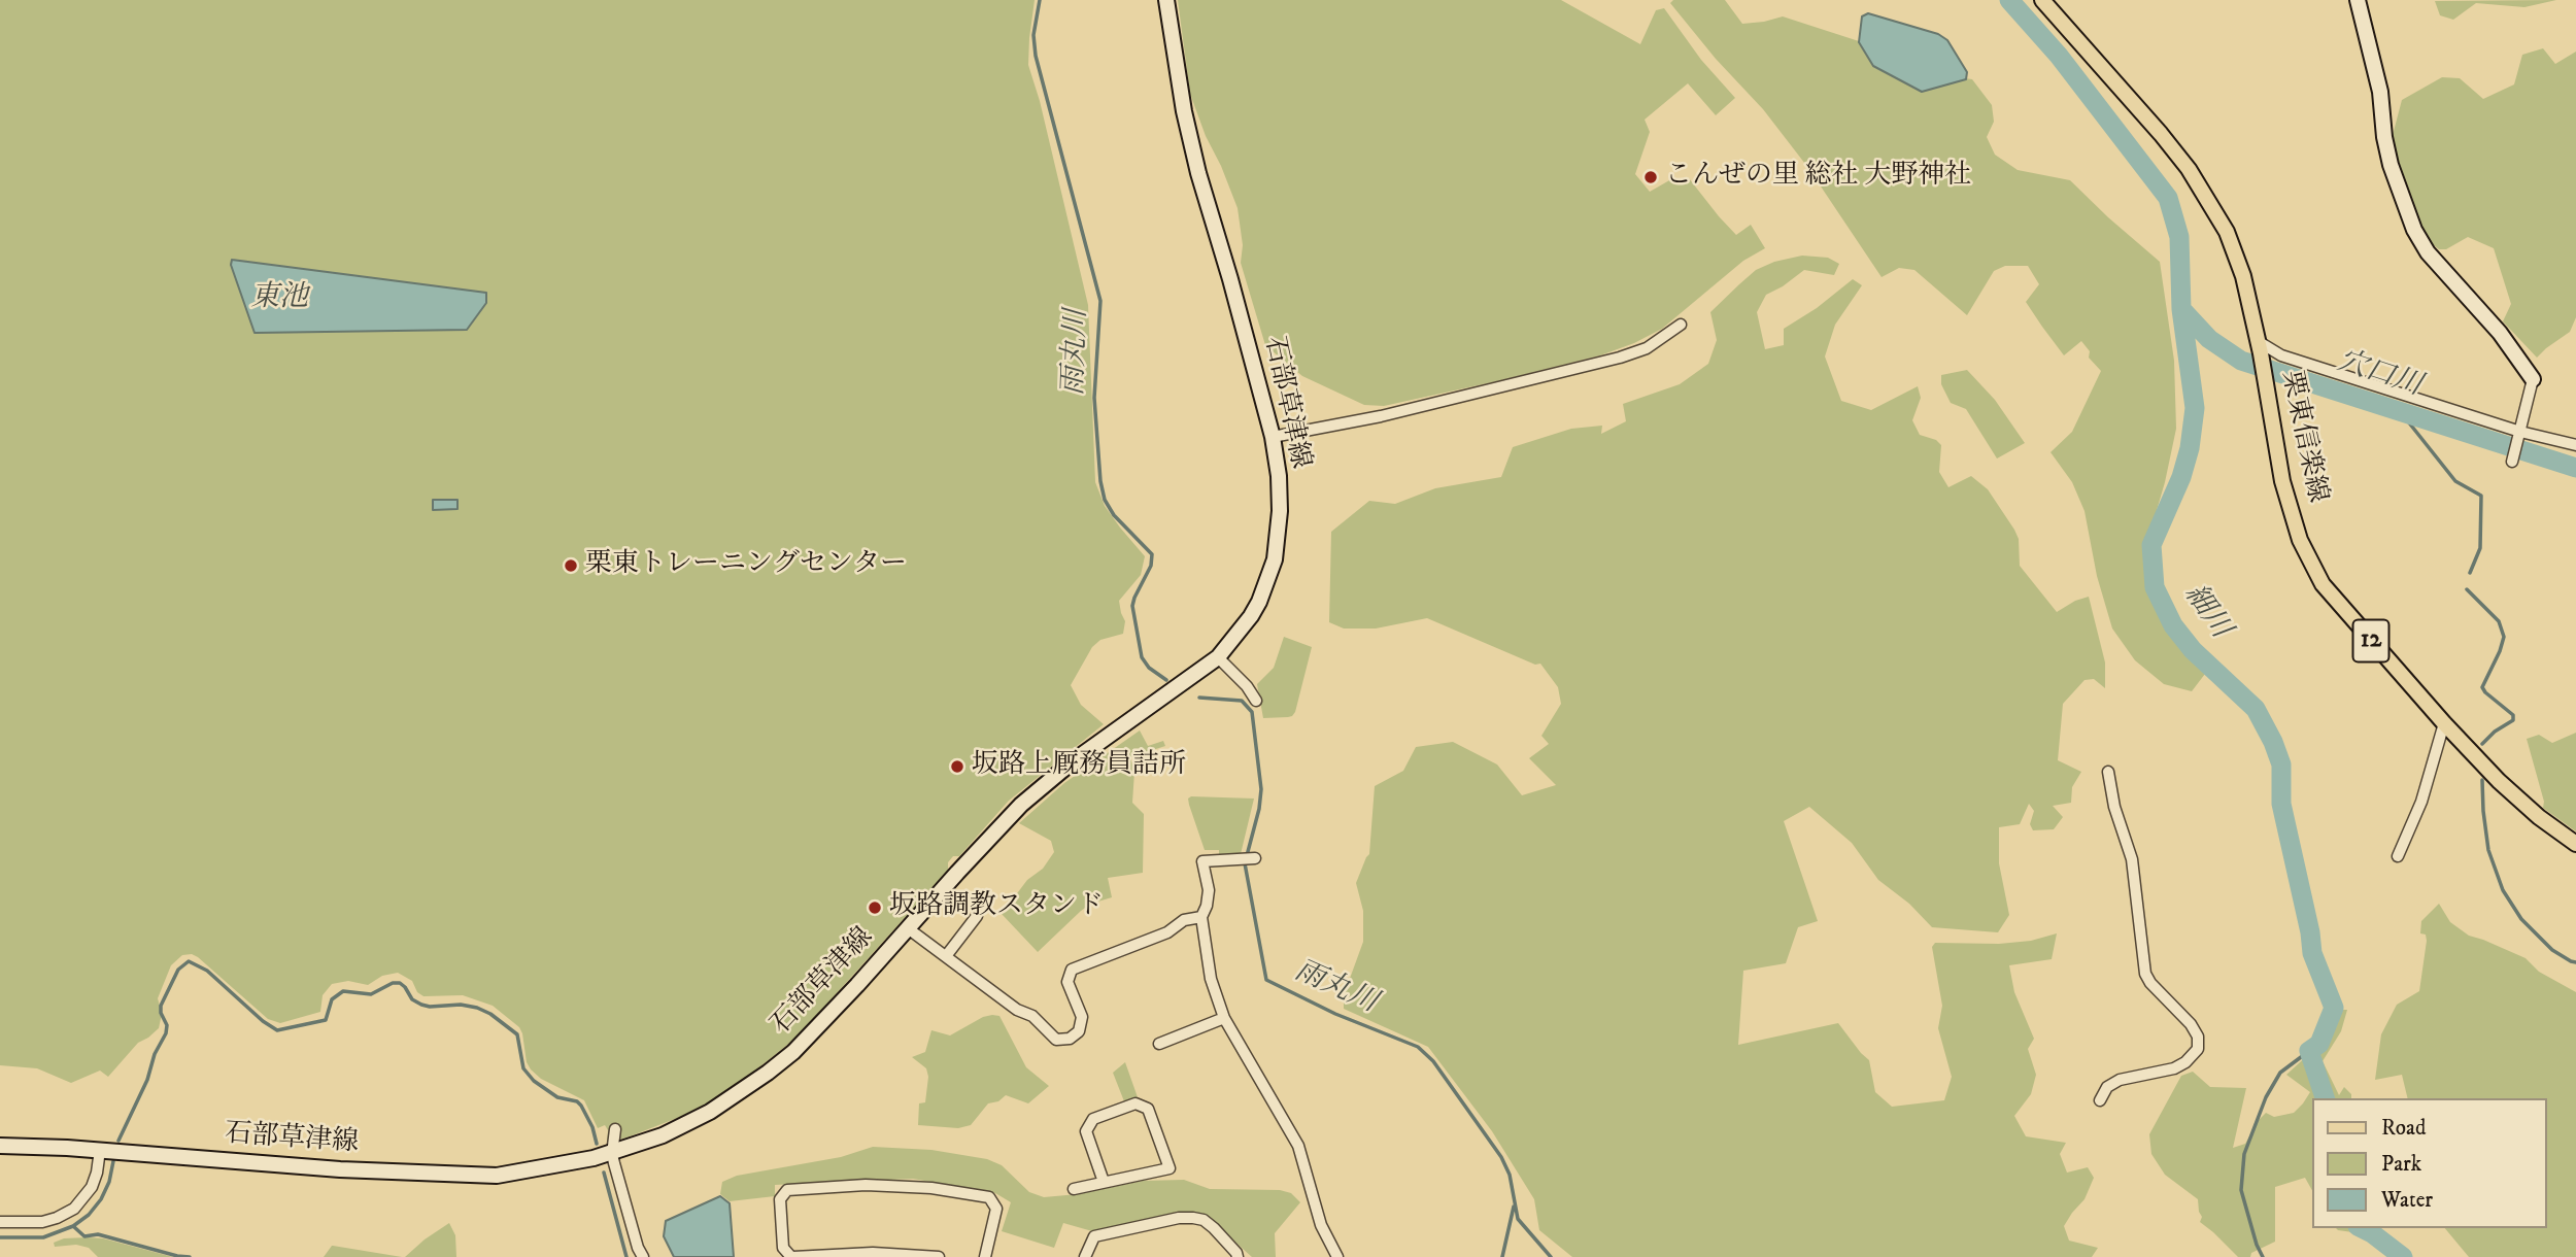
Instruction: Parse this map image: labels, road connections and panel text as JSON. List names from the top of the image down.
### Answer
{
  "streets": {
    "main road": ["石部草津線", "栗東信楽線", "12"]
  },
  "water": [
    "東池",
    "雨丸川",
    "穴口川",
    "細川"
  ],
  "places": [
    "こんぜの里 総社 大野神社",
    "栗東トレーニングセンター",
    "坂路上厩務員詰所",
    "坂路調教スタンド"
  ],
  "legend": ["Road", "Park", "Water"]
}
